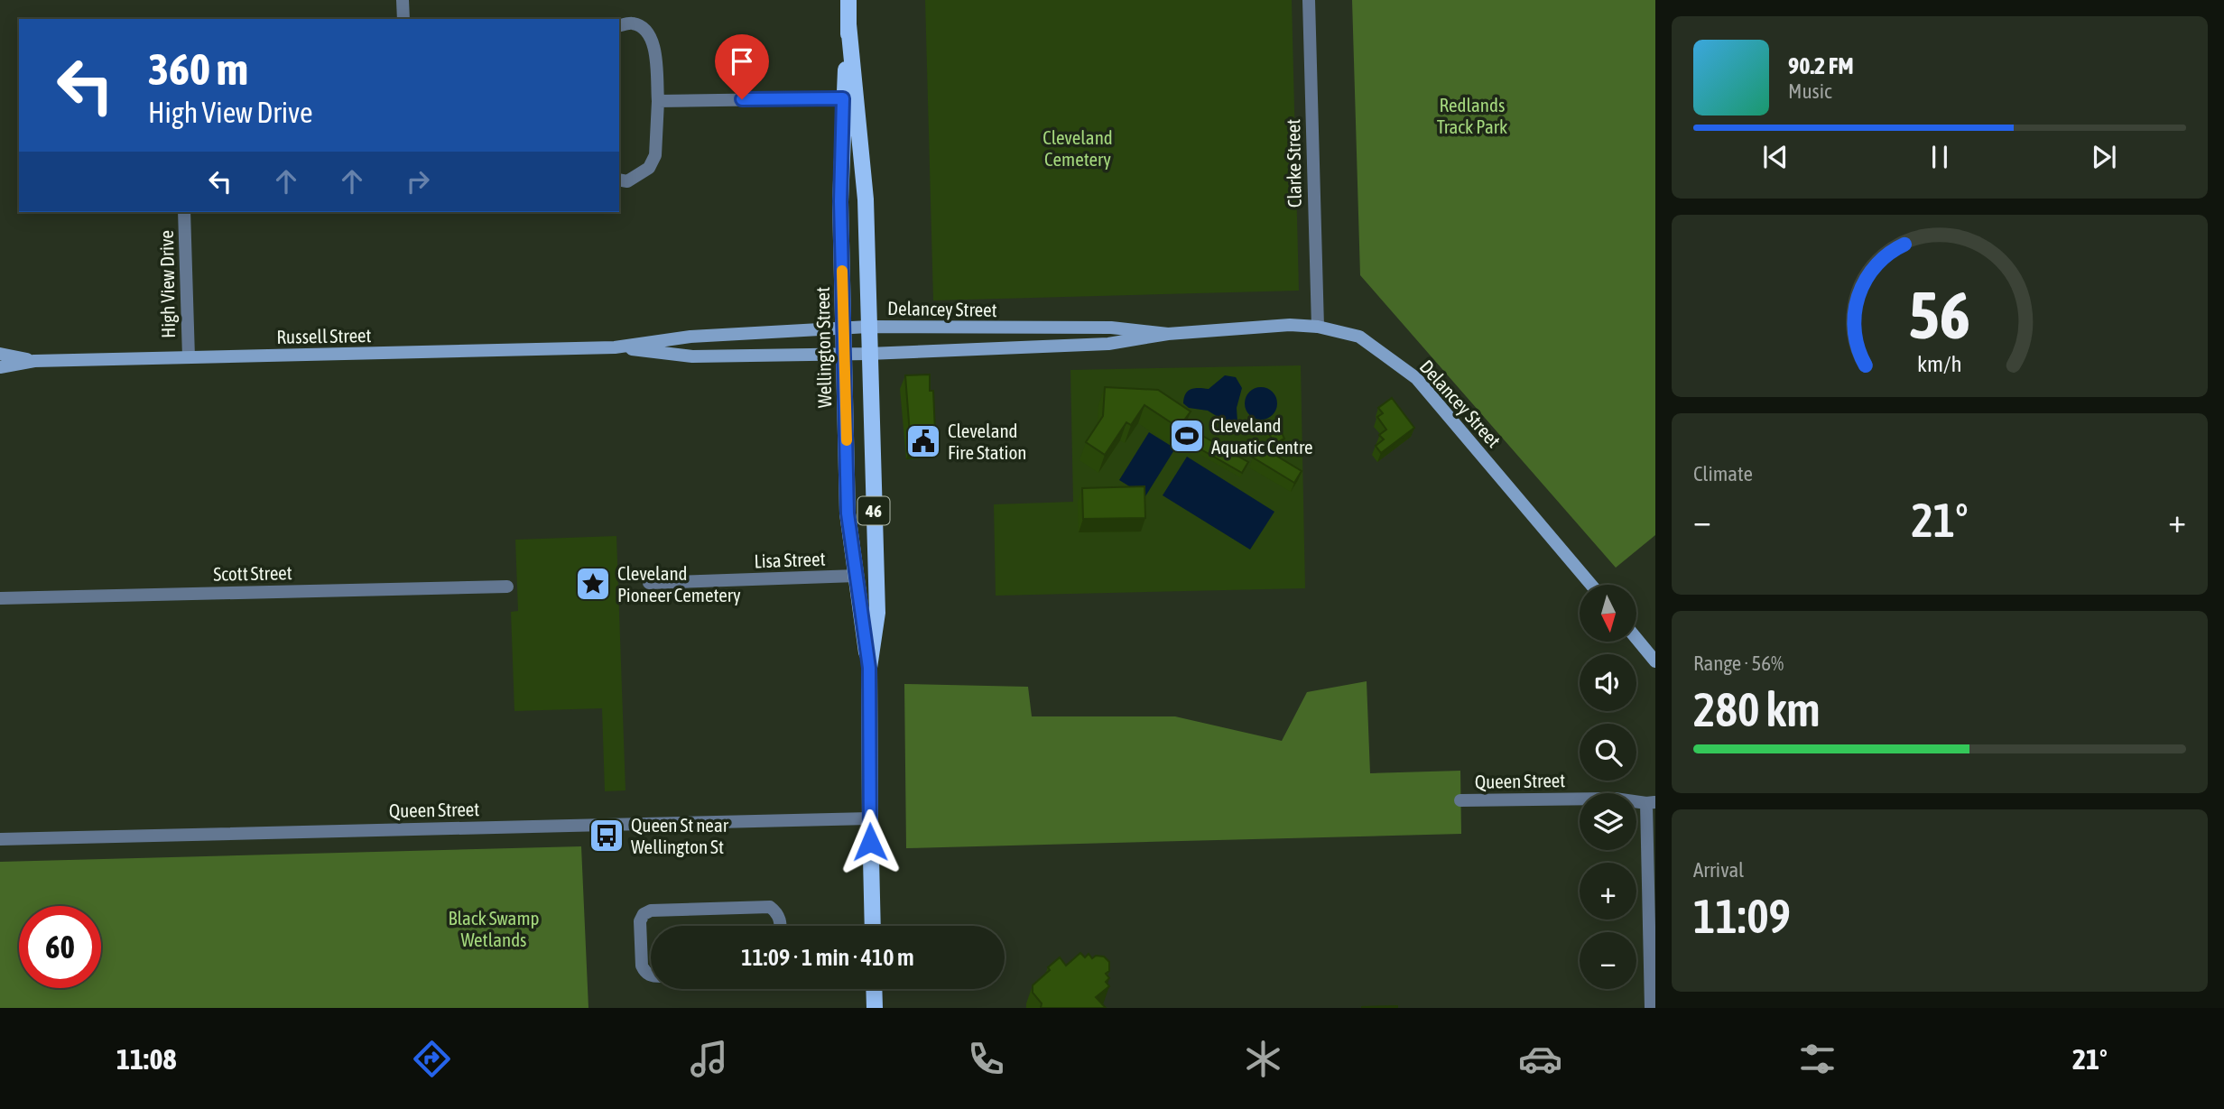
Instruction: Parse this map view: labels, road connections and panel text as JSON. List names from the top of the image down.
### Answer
{
  "streets": {
    "main road": [
      "Delancey Street",
      "Russell Street",
      "Wellington Street",
      "46"
    ],
    "street": [
      "Clarke Street",
      "High View Drive",
      "Lisa Street",
      "Scott Street",
      "Queen Street"
    ]
  },
  "crossings": [
    ["Clarke Street", "Delancey Street"],
    ["High View Drive", "Russell Street"],
    ["Delancey Street", "Russell Street"],
    ["Delancey Street", "Wellington Street"],
    ["Russell Street", "Wellington Street"],
    ["Wellington Street", "Lisa Street"],
    ["Wellington Street", "Queen Street"]
  ],
  "parks": ["Redlands Track Park", "Cleveland Cemetery", "Black Swamp Wetlands"],
  "places": {
    "sports": ["Cleveland Aquatic Centre"],
    "public building": ["Cleveland Fire Station"],
    "place": ["Cleveland Pioneer Cemetery"],
    "bus stop": ["Queen St near Wellington St"]
  },
  "north": "bottom",
  "page": {
    "turn": ["360 m", "High View Drive"],
    "song": ["90.2 FM", "Music"],
    "tile": [
      "Climate",
      ["Range · 56%", "280 km"],
      ["Arrival", "11:09"]
    ],
    "heat": ["−", "21°", "+"],
    "map_buttons": ["+", "−"],
    "limit": "60",
    "trip": "11:09 · 1 min · 410 m",
    "tabs": ["11:08", "21°"],
    "gauge": ["56", "km/h"]
  }
}
